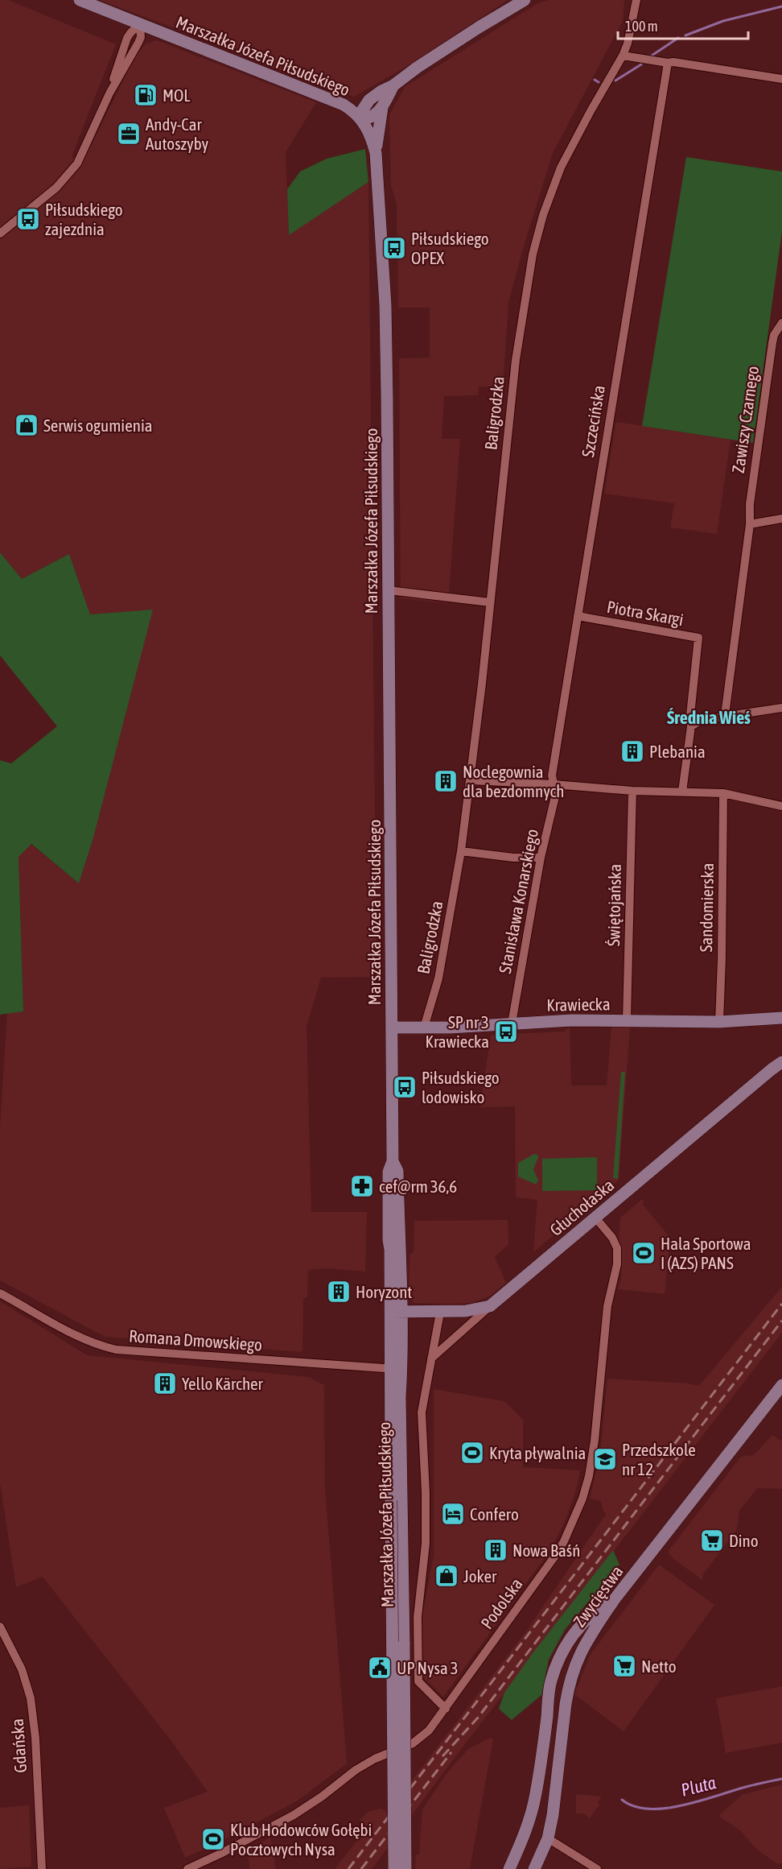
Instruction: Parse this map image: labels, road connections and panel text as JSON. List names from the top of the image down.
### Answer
{
  "streets": {
    "main road": [
      "Marszałka Józefa Piłsudskiego",
      "Krawiecka",
      "Głuchołaska",
      "Zwycięstwa"
    ],
    "street": [
      "Baligrodzka",
      "Zawiszy Czarnego",
      "Szczecińska",
      "Piotra Skargi",
      "Stanisława Konarskiego",
      "Świętojańska",
      "Sandomierska",
      "Romana Dmowskiego",
      "Podolska",
      "Gdańska"
    ]
  },
  "crossings": [
    ["Marszałka Józefa Piłsudskiego", "Krawiecka"],
    ["Marszałka Józefa Piłsudskiego", "Głuchołaska"],
    ["Marszałka Józefa Piłsudskiego", "Romana Dmowskiego"],
    ["Marszałka Józefa Piłsudskiego", "Podolska"],
    ["Baligrodzka", "Krawiecka"],
    ["Szczecińska", "Piotra Skargi"],
    ["Szczecińska", "Stanisława Konarskiego"],
    ["Stanisława Konarskiego", "Krawiecka"],
    ["Świętojańska", "Krawiecka"],
    ["Sandomierska", "Krawiecka"],
    ["Głuchołaska", "Podolska"]
  ],
  "districts": ["Średnia Wieś"],
  "water": ["Pluta"],
  "places": {
    "fuel station": ["MOL"],
    "office": ["Andy-Car Autoszyby"],
    "bus stop": [
      "Piłsudskiego zajezdnia",
      "Piłsudskiego OPEX",
      "SP nr 3 Krawiecka",
      "Piłsudskiego lodowisko"
    ],
    "shop": ["Serwis ogumienia", "Joker"],
    "building": [
      "Plebania",
      "Noclegownia dla bezdomnych",
      "Horyzont",
      "Yello Kärcher",
      "Nowa Baśń"
    ],
    "pharmacy": ["cef@rm 36,6"],
    "sports": ["Hala Sportowa I (AZS) PANS", "Kryta pływalnia", "Klub Hodowców Gołębi Pocztowych Nysa"],
    "school or university": ["Przedszkole nr 12"],
    "hotel": ["Confero"],
    "supermarket": ["Dino", "Netto"],
    "public building": ["UP Nysa 3"]
  },
  "scale_bar": "100 m"
}
